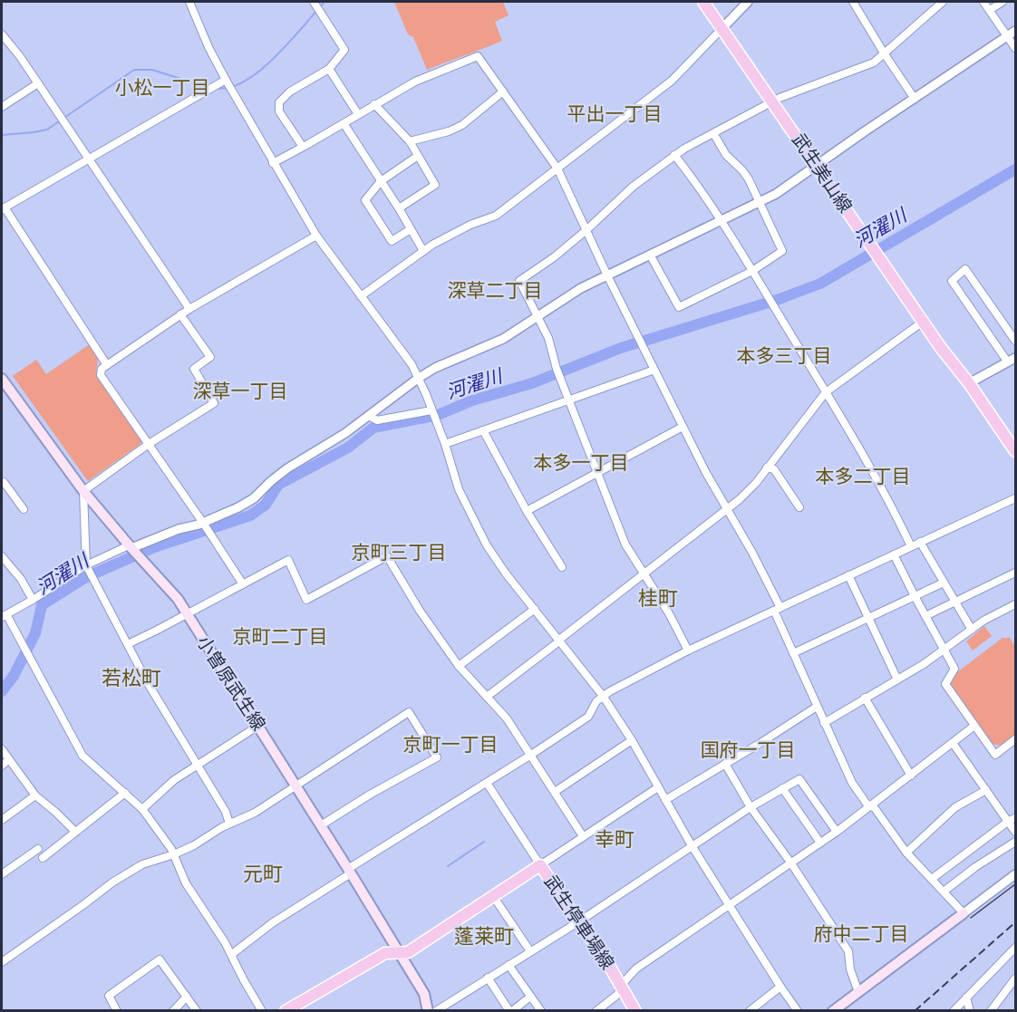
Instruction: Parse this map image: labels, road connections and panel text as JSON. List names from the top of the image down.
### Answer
{
  "streets": {
    "main road": ["武生美山線", "小曽原武生線", "武生停車場線"]
  },
  "crossings": [
    ["小曽原武生線", "武生停車場線"]
  ],
  "districts": [
    "小松一丁目",
    "平出一丁目",
    "深草二丁目",
    "本多三丁目",
    "深草一丁目",
    "本多一丁目",
    "本多二丁目",
    "京町三丁目",
    "桂町",
    "京町二丁目",
    "若松町",
    "京町一丁目",
    "国府一丁目",
    "幸町",
    "元町",
    "府中二丁目",
    "蓬莱町"
  ],
  "water": ["河濯川"]
}
